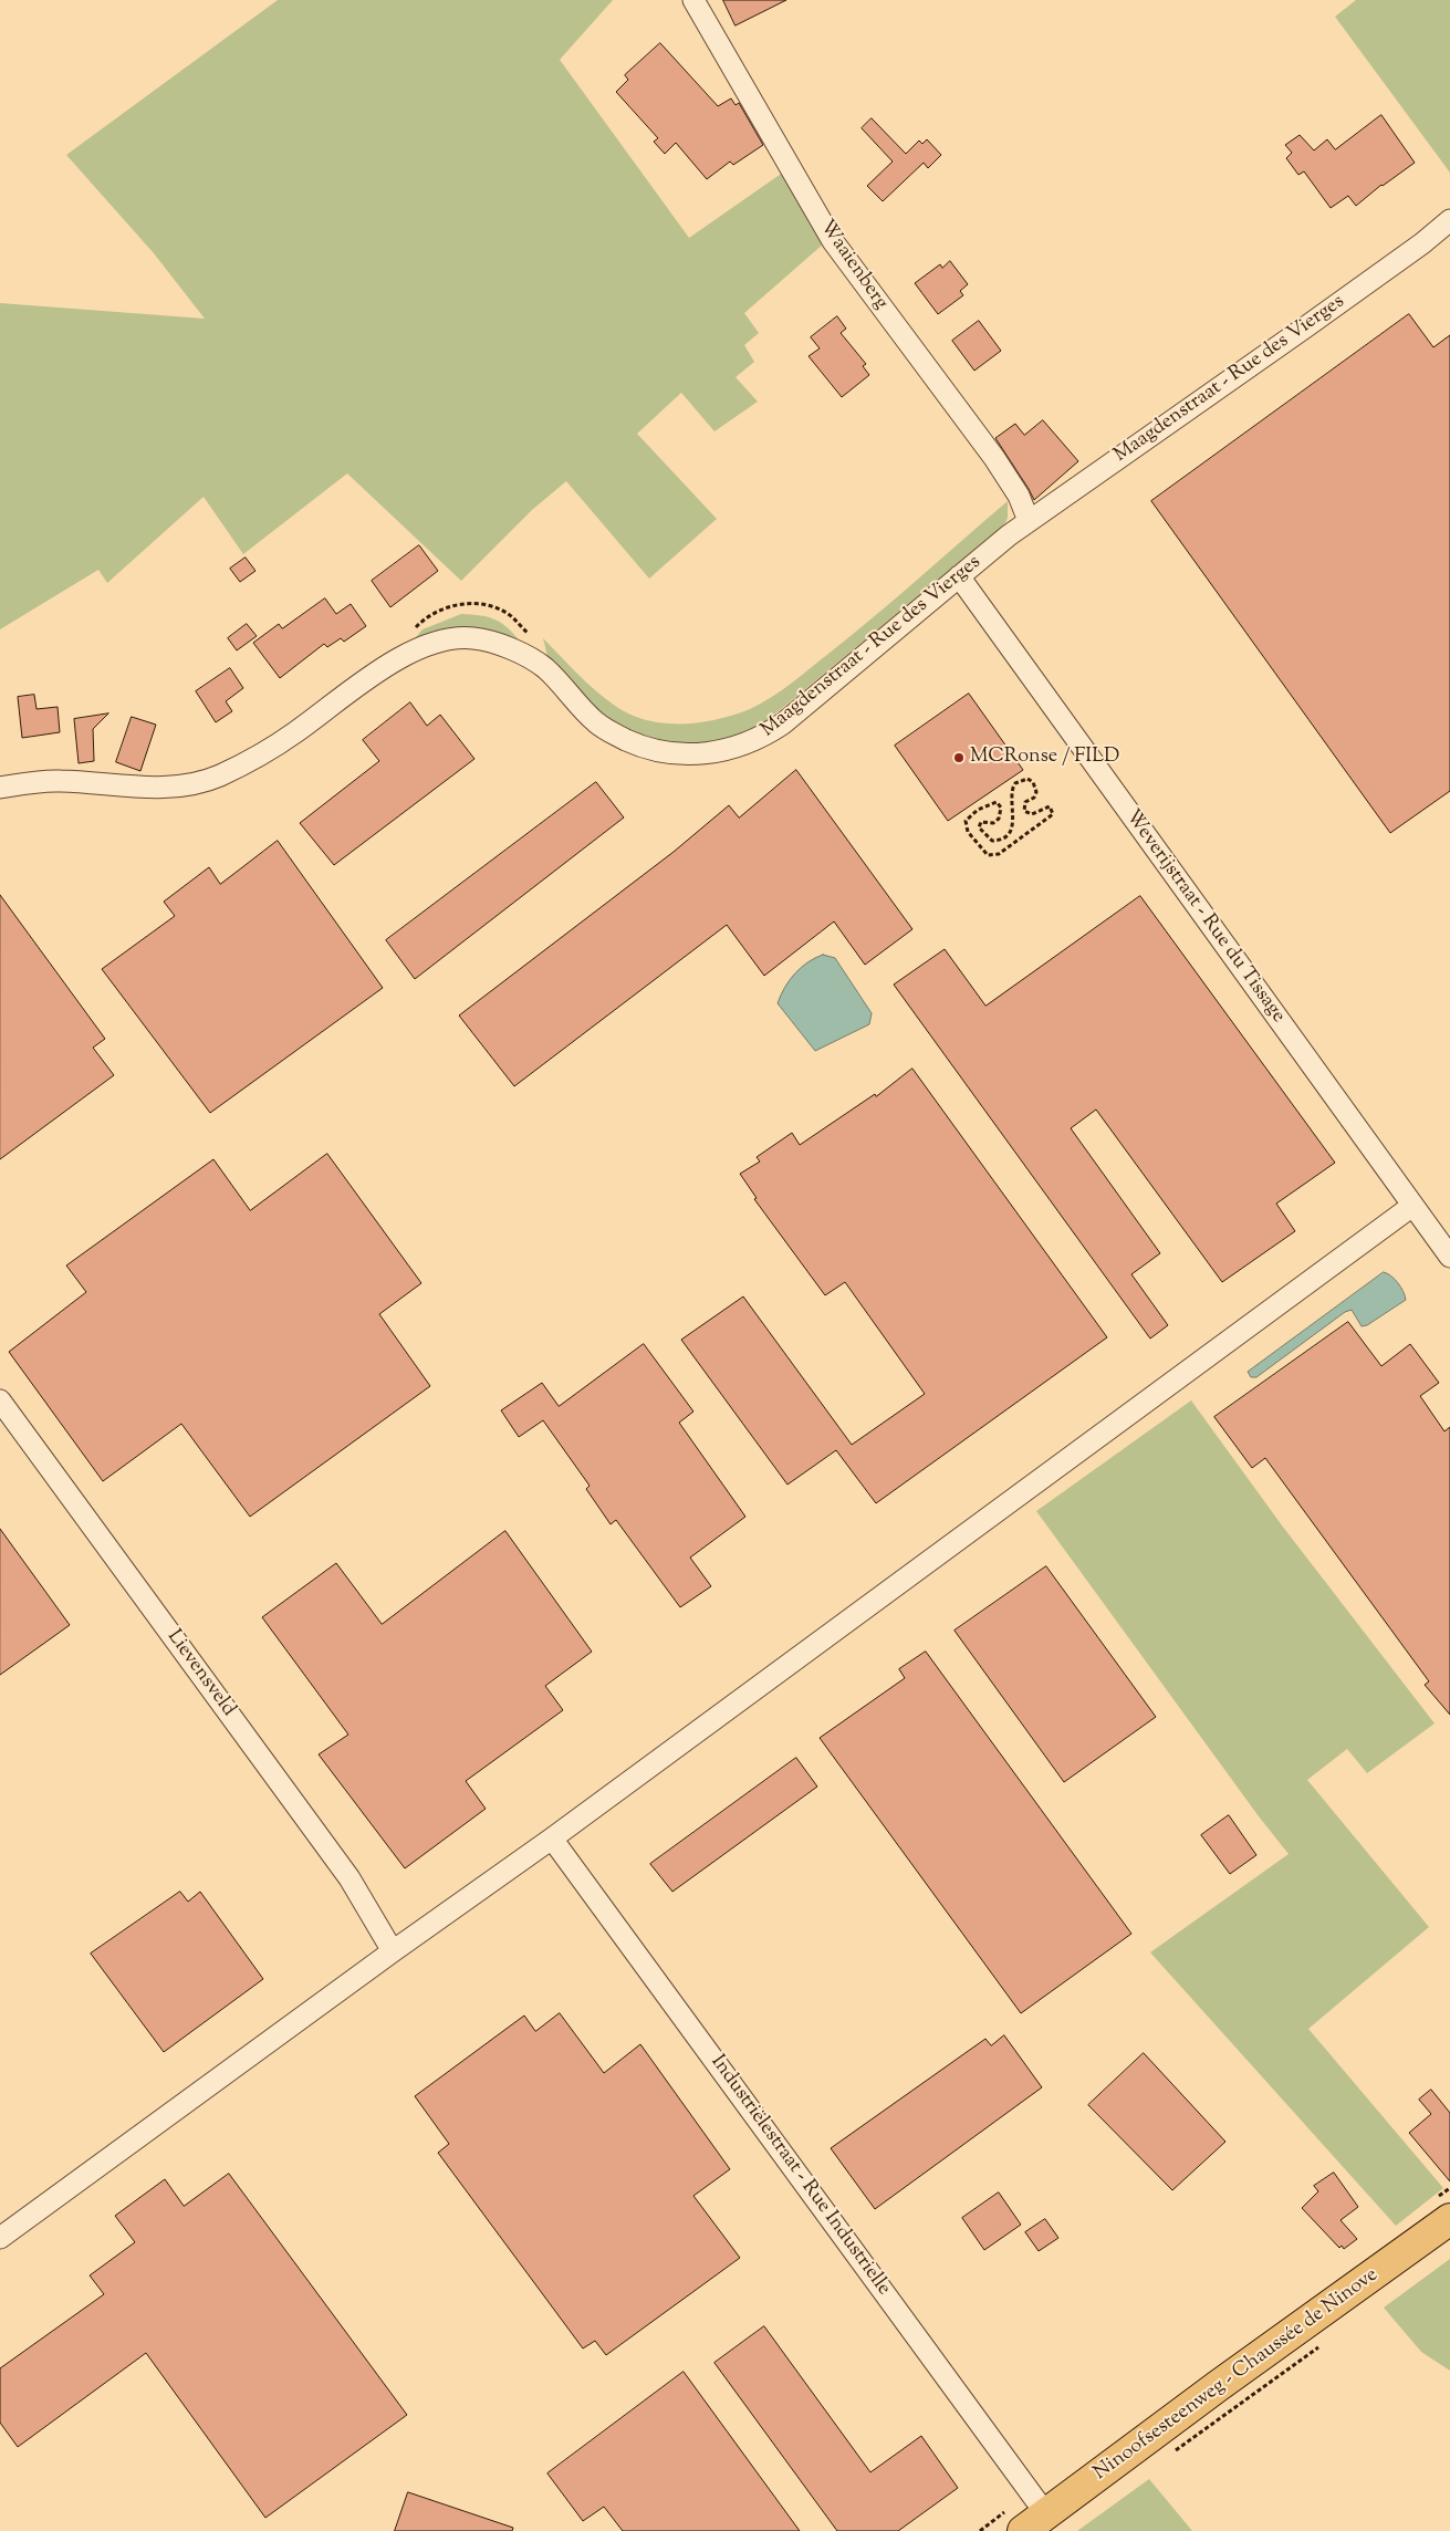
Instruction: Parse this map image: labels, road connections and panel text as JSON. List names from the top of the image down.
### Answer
{
  "streets": {
    "main road": ["Ninoofsesteenweg - Chaussée de Ninove"],
    "street": [
      "Waaienberg",
      "Maagdenstraat - Rue des Vierges",
      "Weverijstraat - Rue du Tissage",
      "Lievensveld",
      "Industriëlestraat - Rue Industrielle"
    ]
  },
  "crossings": [
    ["Waaienberg", "Maagdenstraat - Rue des Vierges"],
    ["Maagdenstraat - Rue des Vierges", "Weverijstraat - Rue du Tissage"],
    ["Industriëlestraat - Rue Industrielle", "Ninoofsesteenweg - Chaussée de Ninove"]
  ],
  "places": ["MCRonse / FILD"]
}
